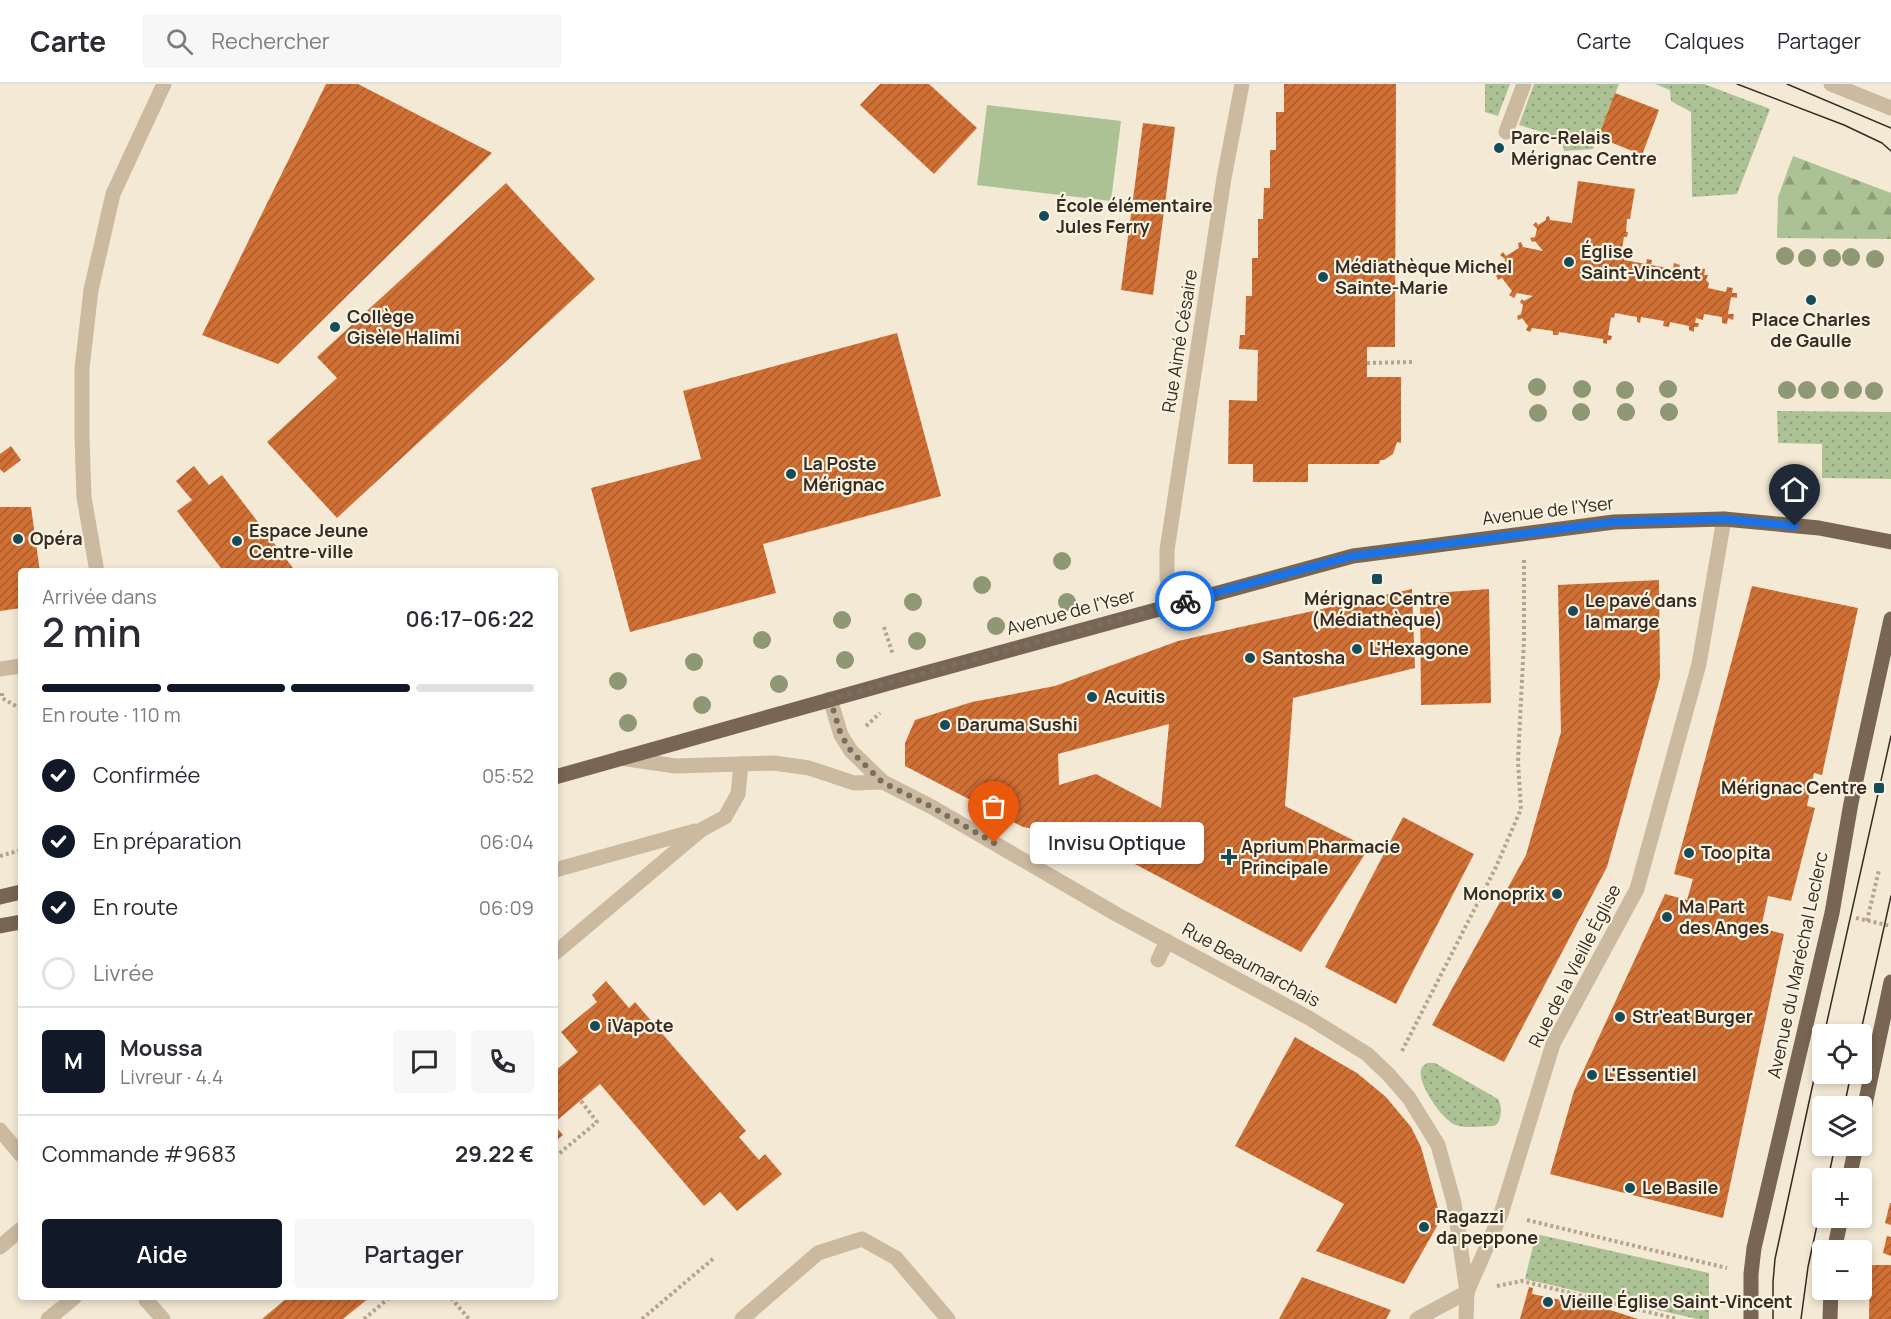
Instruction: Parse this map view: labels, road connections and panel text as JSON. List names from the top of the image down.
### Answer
{
  "streets": {
    "main road": ["Avenue de l'Yser", "Avenue du Maréchal Leclerc"],
    "street": ["Rue Aimé Césaire", "Rue Beaumarchais", "Rue de la Vieille Église"]
  },
  "crossings": [
    ["Rue Aimé Césaire", "Avenue de l'Yser"],
    ["Avenue de l'Yser", "Rue Beaumarchais"],
    ["Avenue de l'Yser", "Rue de la Vieille Église"],
    ["Rue Beaumarchais", "Rue de la Vieille Église"]
  ],
  "places": {
    "other": [
      "Parc-Relais Mérignac Centre",
      "École élémentaire Jules Ferry",
      "Église Saint-Vincent",
      "Médiathèque Michel Sainte-Marie",
      "Place Charles de Gaulle",
      "Collège Gisèle Halimi",
      "La Poste Mérignac",
      "Opéra",
      "Espace Jeune Centre-ville",
      "Le pavé dans la marge",
      "L'Hexagone",
      "Santosha",
      "Acuitis",
      "Daruma Sushi",
      "Invisu Optique",
      "Too pita",
      "Monoprix",
      "Ma Part des Anges",
      "Str'eat Burger",
      "iVapote",
      "L'Essentiel",
      "Le Basile",
      "Ragazzi da peppone",
      "Vieille Église Saint-Vincent"
    ],
    "transit": ["Mérignac Centre (Médiathèque)", "Mérignac Centre"],
    "health": ["Aprium Pharmacie Principale"]
  },
  "page": {
    "header": "Carte",
    "search": "Rechercher",
    "nav": ["Carte", "Calques", "Partager"],
    "heading": ["2 min", "Arrivée dans", "06:17–06:22"],
    "panel": [
      "Moussa",
      "Livreur · 4.4",
      "Commande #9683",
      "29.22 €"
    ],
    "bar": "En route · 110 m",
    "list": [
      ["Confirmée", "05:52"],
      ["En préparation", "06:04"],
      ["En route", "06:09"],
      "Livrée"
    ],
    "bubble": "Invisu Optique",
    "map_buttons": ["+", "−"],
    "round": "M",
    "buttons": ["Aide", "Partager"]
  }
}
